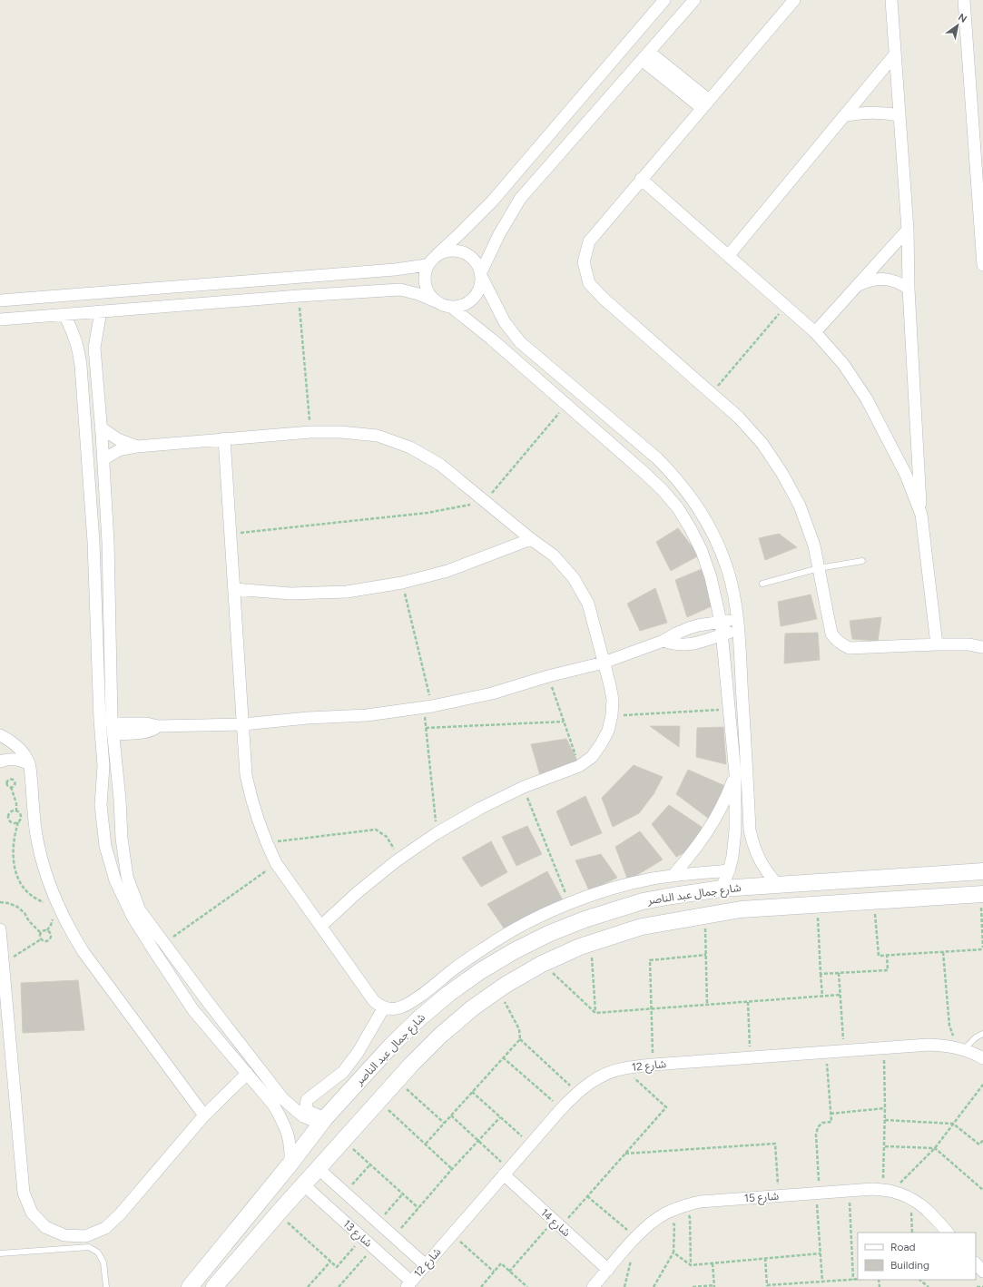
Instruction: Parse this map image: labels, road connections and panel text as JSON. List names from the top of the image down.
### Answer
{
  "streets": {
    "main road": ["شارع جمال عبد الناصر"],
    "street": [
      "شارع 12",
      "شارع 15",
      "شارع 14",
      "شارع 13"
    ]
  },
  "crossings": [
    ["شارع جمال عبد الناصر", "شارع 13"],
    ["شارع 12", "شارع 14"],
    ["شارع 12", "شارع 13"],
    ["شارع 15", "شارع 14"]
  ],
  "legend": ["Road", "Building"],
  "north": "top right"
}
